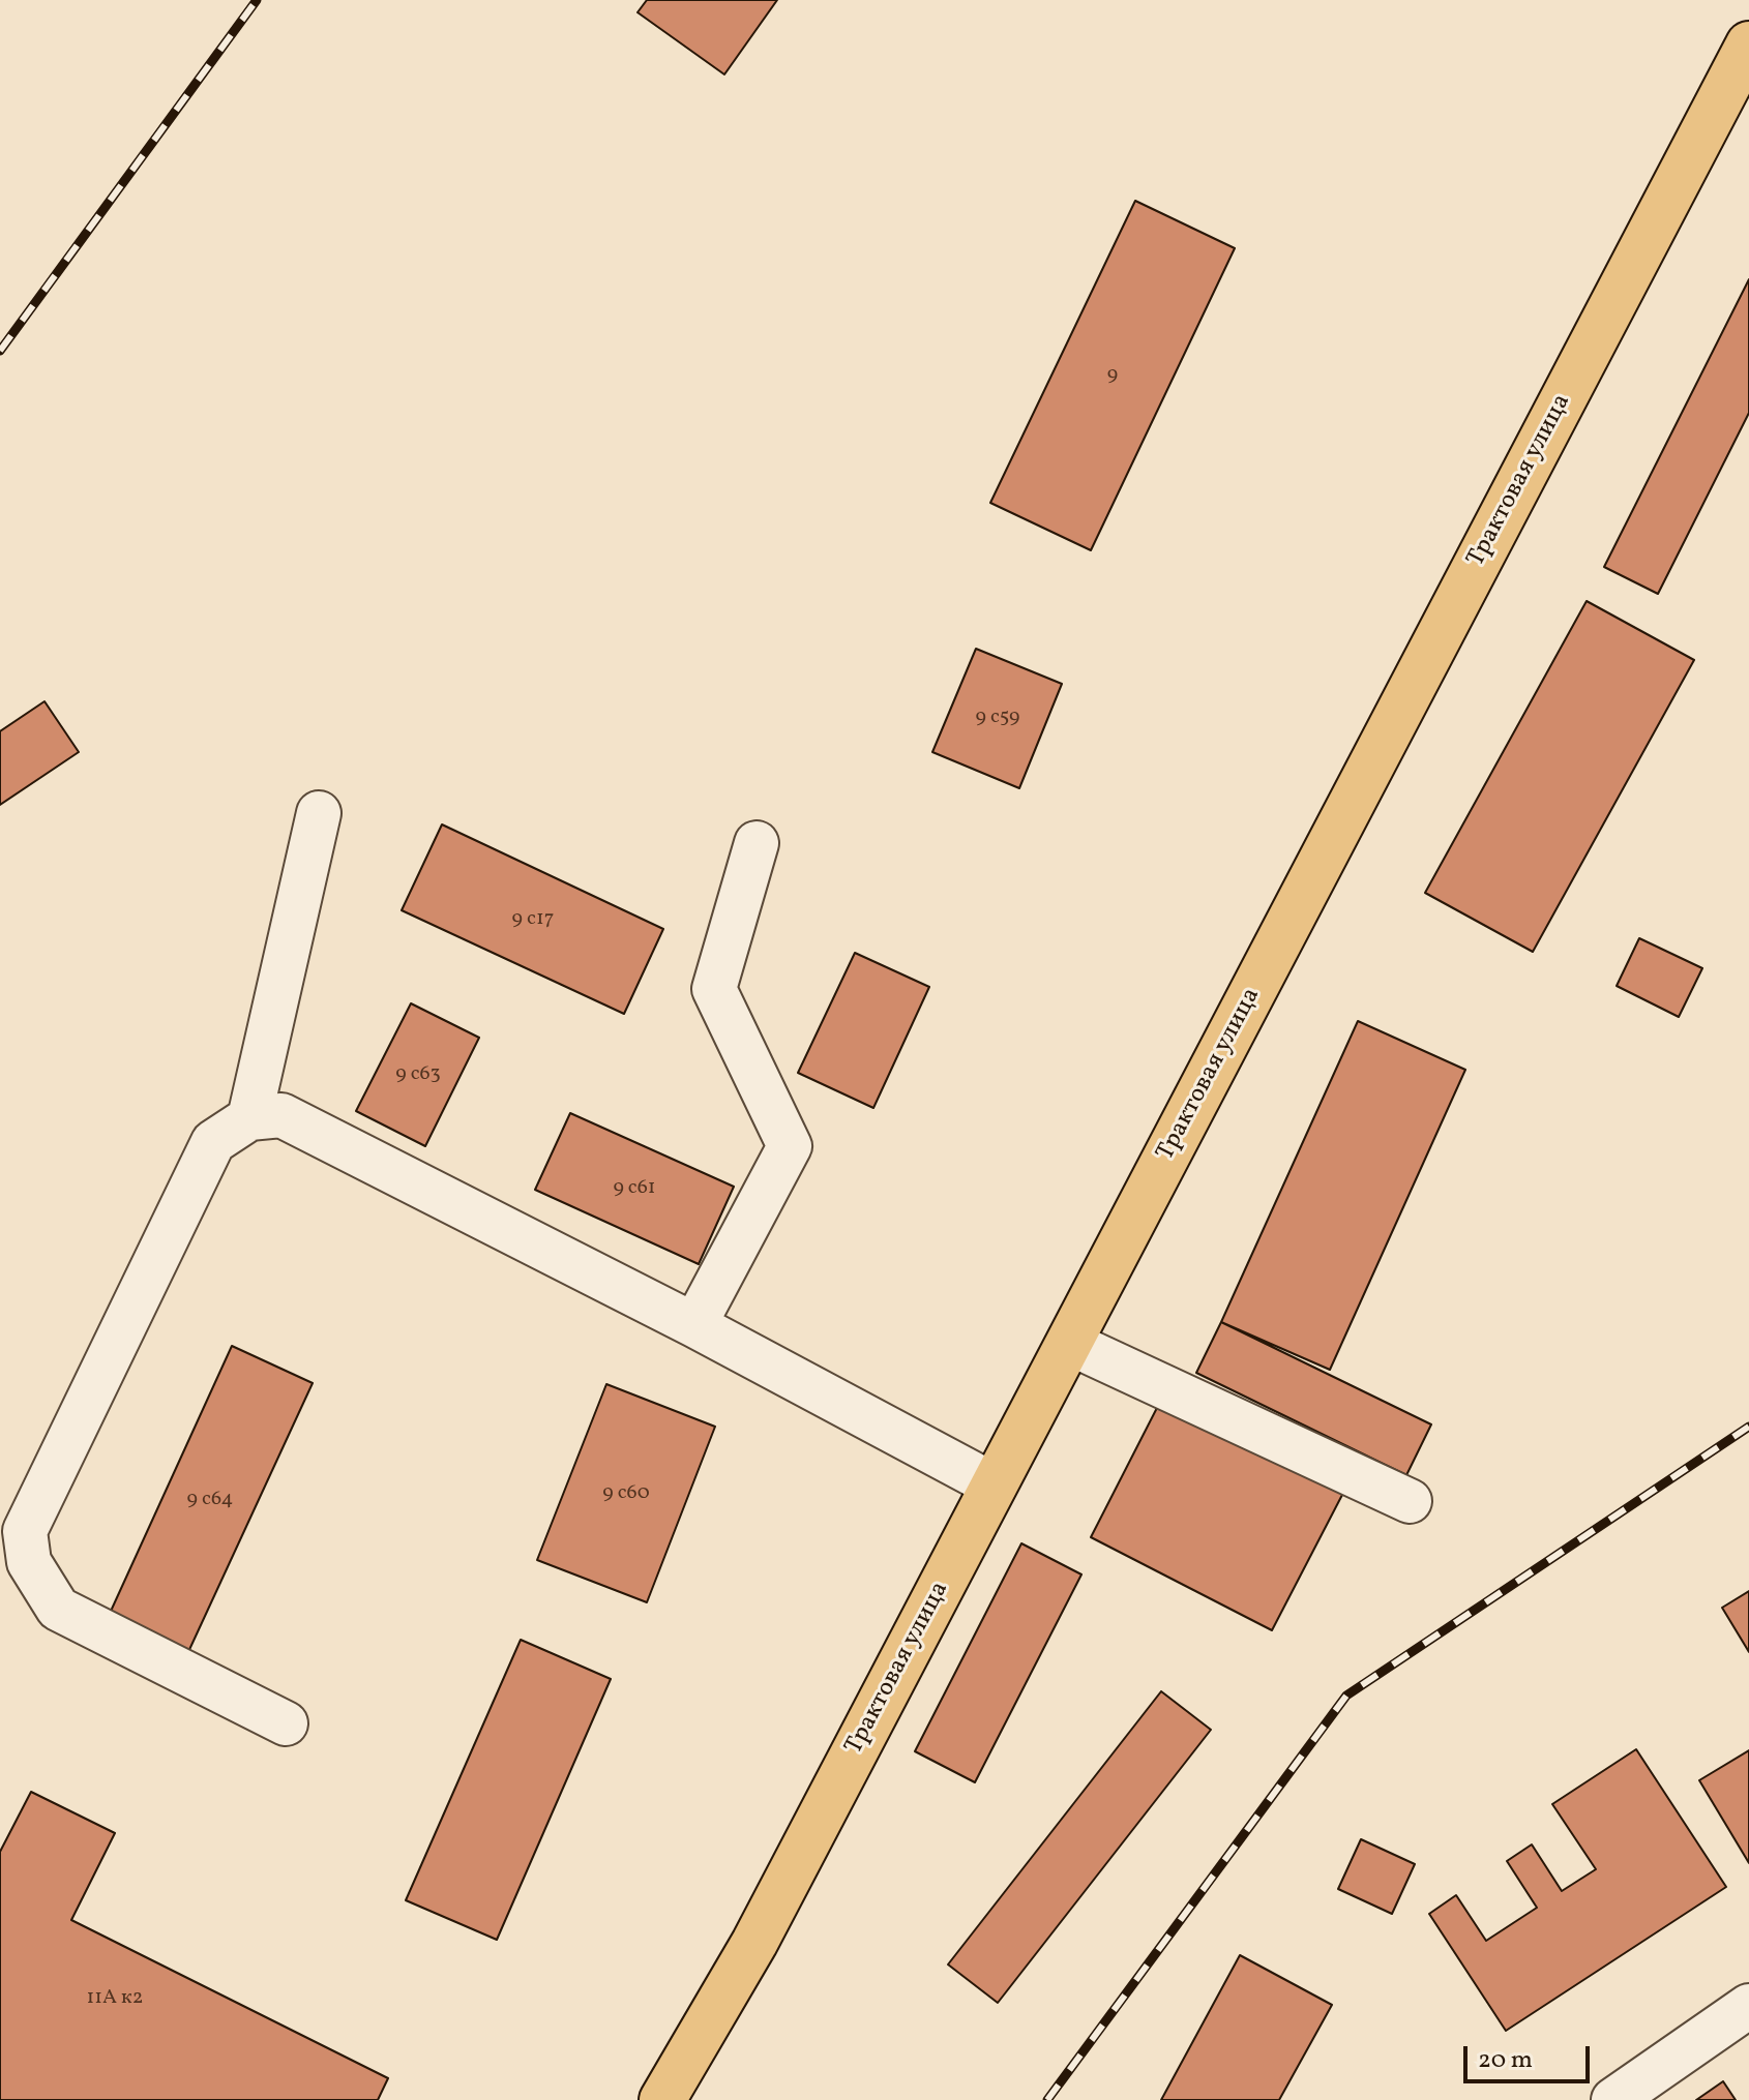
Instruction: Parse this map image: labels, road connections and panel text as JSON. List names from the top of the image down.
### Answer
{
  "streets": {
    "main road": ["Трактовая улица"]
  },
  "house_numbers": [
    "9",
    "9 c59",
    "9 с17",
    "9 с63",
    "9 с61",
    "9 с60",
    "9 с64",
    "11А к2"
  ],
  "scale_bar": "20 m"
}
